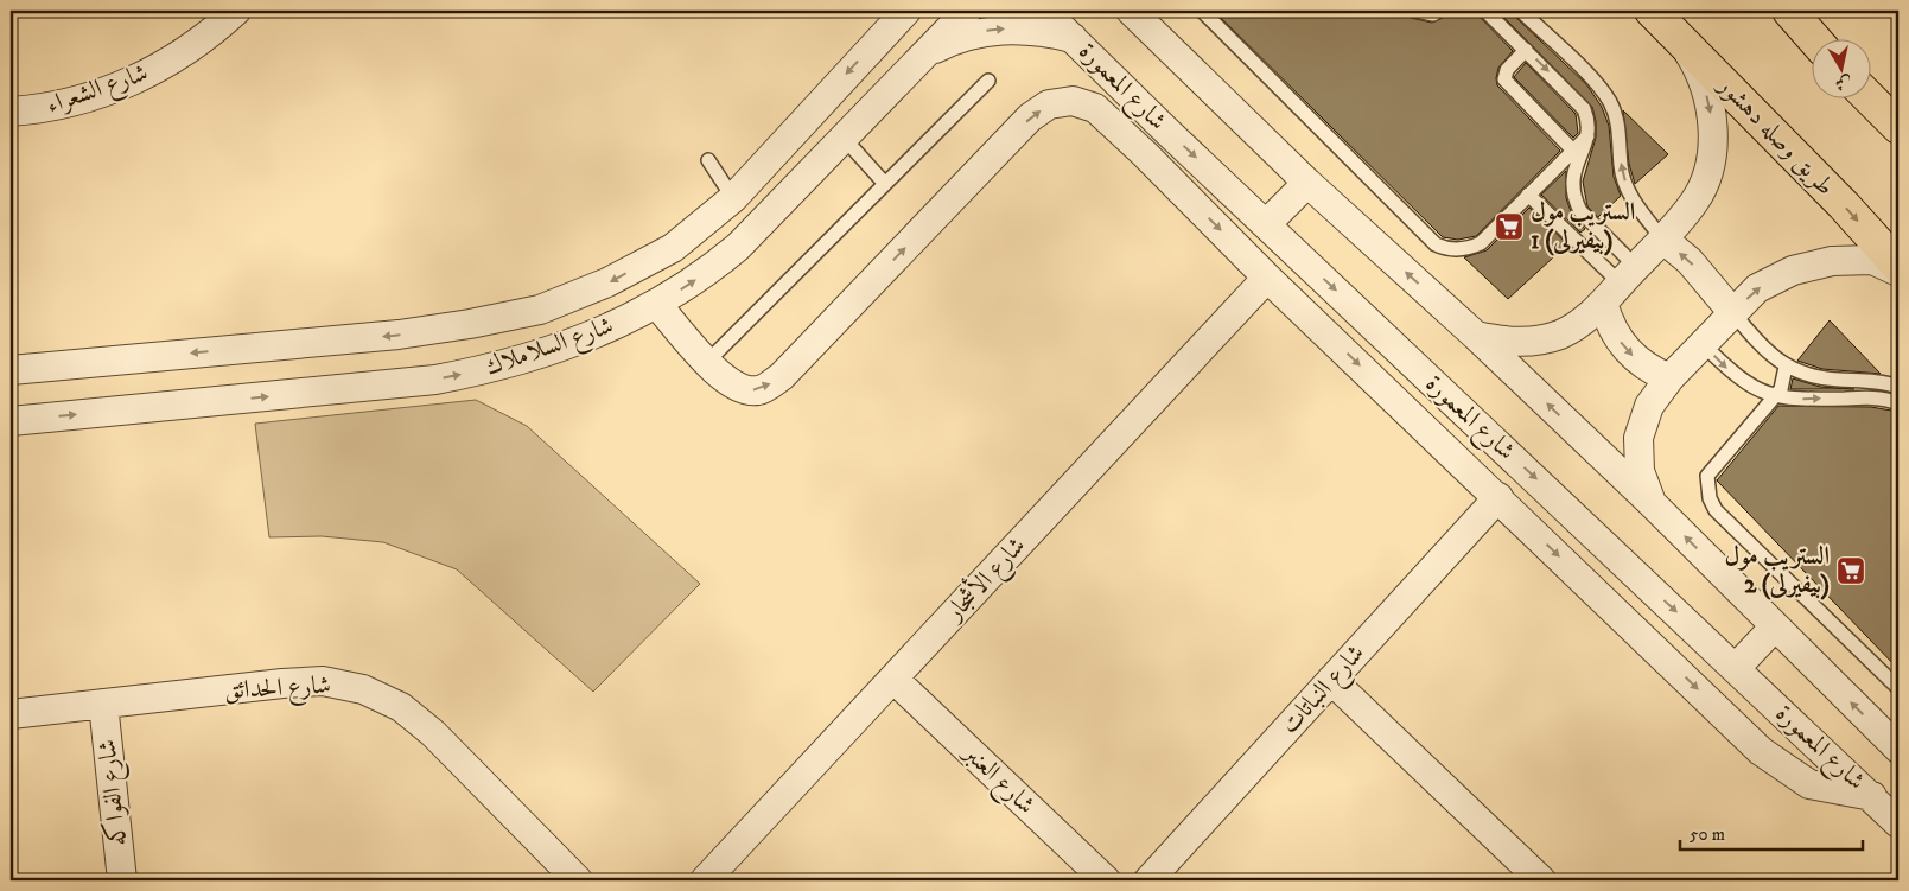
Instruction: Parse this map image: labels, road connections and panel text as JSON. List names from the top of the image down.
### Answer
{
  "streets": {
    "main road": ["طريق وصله دهشور"],
    "street": [
      "شارع المعمورة",
      "شارع الشعراء",
      "شارع السلاملاك",
      "شارع الأشجار",
      "شارع الحدائق",
      "شارع النباتات",
      "شارع العنبر",
      "شارع الفواكه"
    ]
  },
  "crossings": [
    ["شارع الأشجار", "شارع العنبر"],
    ["شارع الحدائق", "شارع الفواكه"]
  ],
  "one_way": ["طريق وصله دهشور"],
  "places": {
    "supermarket": ["الستريب مول 1 (بيفيرلى)", "الستريب مول 2 (بيفيرلى)"]
  },
  "scale_bar": "50 m",
  "north": "bottom"
}
